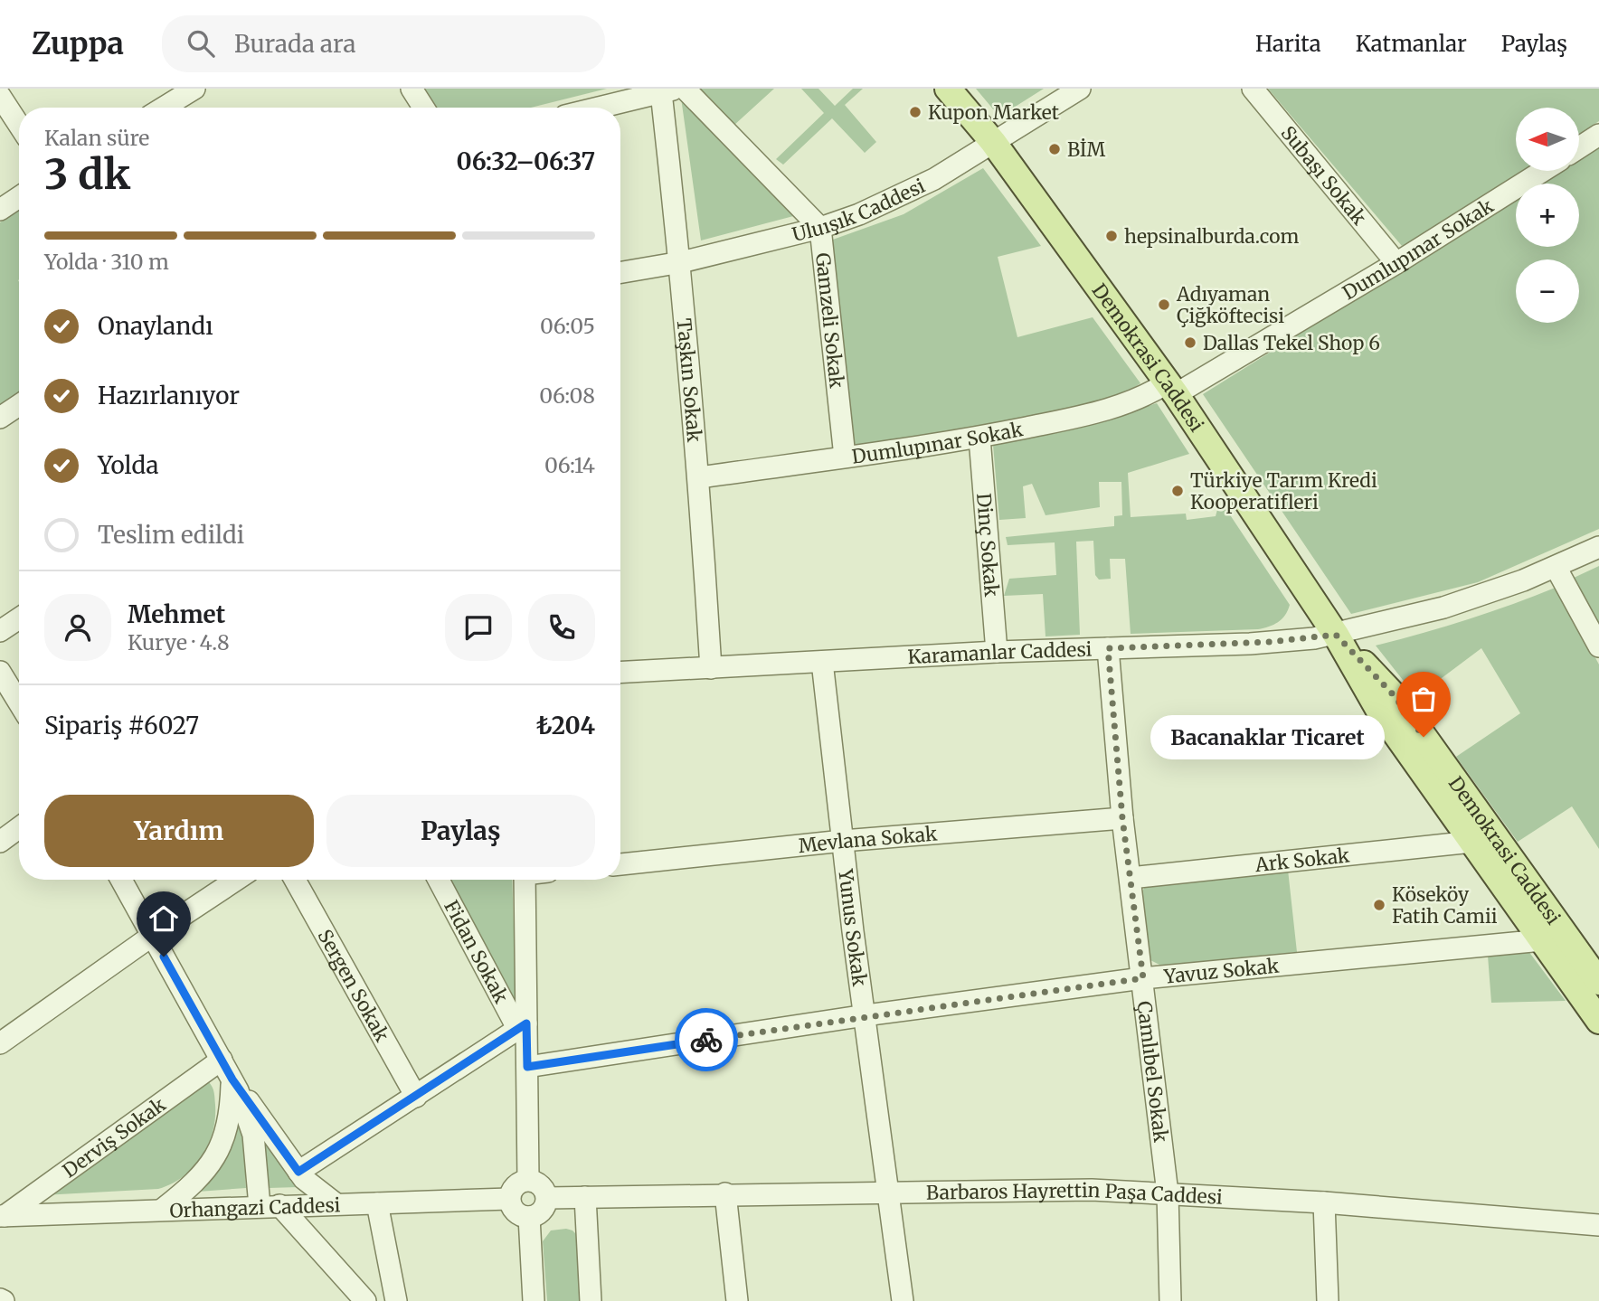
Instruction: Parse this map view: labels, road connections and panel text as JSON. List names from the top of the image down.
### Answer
{
  "streets": {
    "main road": ["Demokrasi Caddesi"],
    "street": [
      "Subaşı Sokak",
      "Uluışık Caddesi",
      "Dumlupınar Sokak",
      "Gamzeli Sokak",
      "Taşkın Sokak",
      "Dinç Sokak",
      "Karamanlar Caddesi",
      "Mevlana Sokak",
      "Ark Sokak",
      "Yunus Sokak",
      "Fidan Sokak",
      "Yavuz Sokak",
      "Sergen Sokak",
      "Çamlıbel Sokak",
      "Derviş Sokak",
      "Barbaros Hayrettin Paşa Caddesi",
      "Orhangazi Caddesi"
    ]
  },
  "crossings": [
    ["Subaşı Sokak", "Dumlupınar Sokak"],
    ["Uluışık Caddesi", "Gamzeli Sokak"],
    ["Uluışık Caddesi", "Demokrasi Caddesi"],
    ["Uluışık Caddesi", "Taşkın Sokak"],
    ["Dumlupınar Sokak", "Gamzeli Sokak"],
    ["Dumlupınar Sokak", "Demokrasi Caddesi"],
    ["Dumlupınar Sokak", "Taşkın Sokak"],
    ["Dumlupınar Sokak", "Dinç Sokak"],
    ["Demokrasi Caddesi", "Karamanlar Caddesi"],
    ["Demokrasi Caddesi", "Ark Sokak"],
    ["Demokrasi Caddesi", "Yavuz Sokak"],
    ["Taşkın Sokak", "Karamanlar Caddesi"],
    ["Dinç Sokak", "Karamanlar Caddesi"],
    ["Karamanlar Caddesi", "Yunus Sokak"],
    ["Karamanlar Caddesi", "Çamlıbel Sokak"],
    ["Mevlana Sokak", "Yunus Sokak"],
    ["Mevlana Sokak", "Çamlıbel Sokak"],
    ["Ark Sokak", "Çamlıbel Sokak"],
    ["Yunus Sokak", "Yavuz Sokak"],
    ["Yunus Sokak", "Barbaros Hayrettin Paşa Caddesi"],
    ["Yavuz Sokak", "Çamlıbel Sokak"],
    ["Çamlıbel Sokak", "Barbaros Hayrettin Paşa Caddesi"],
    ["Derviş Sokak", "Orhangazi Caddesi"],
    ["Barbaros Hayrettin Paşa Caddesi", "Orhangazi Caddesi"]
  ],
  "places": [
    "Kupon Market",
    "BİM",
    "hepsinalburda.com",
    "Adıyaman Çiğköftecisi",
    "Dallas Tekel Shop 6",
    "Türkiye Tarım Kredi Kooperatifleri",
    "Bacanaklar Ticaret",
    "Köseköy Fatih Camii"
  ],
  "north": "left",
  "page": {
    "header": "Zuppa",
    "search": "Burada ara",
    "nav": ["Harita", "Katmanlar", "Paylaş"],
    "map_buttons": ["+", "−"],
    "heading": ["3 dk", "Kalan süre", "06:32–06:37"],
    "panel": [
      "Mehmet",
      "Kurye · 4.8",
      "Sipariş #6027",
      "₺204"
    ],
    "bar": "Yolda · 310 m",
    "list": [
      ["Onaylandı", "06:05"],
      ["Hazırlanıyor", "06:08"],
      ["Yolda", "06:14"],
      "Teslim edildi"
    ],
    "bubble": "Bacanaklar Ticaret",
    "buttons": ["Yardım", "Paylaş"]
  }
}
